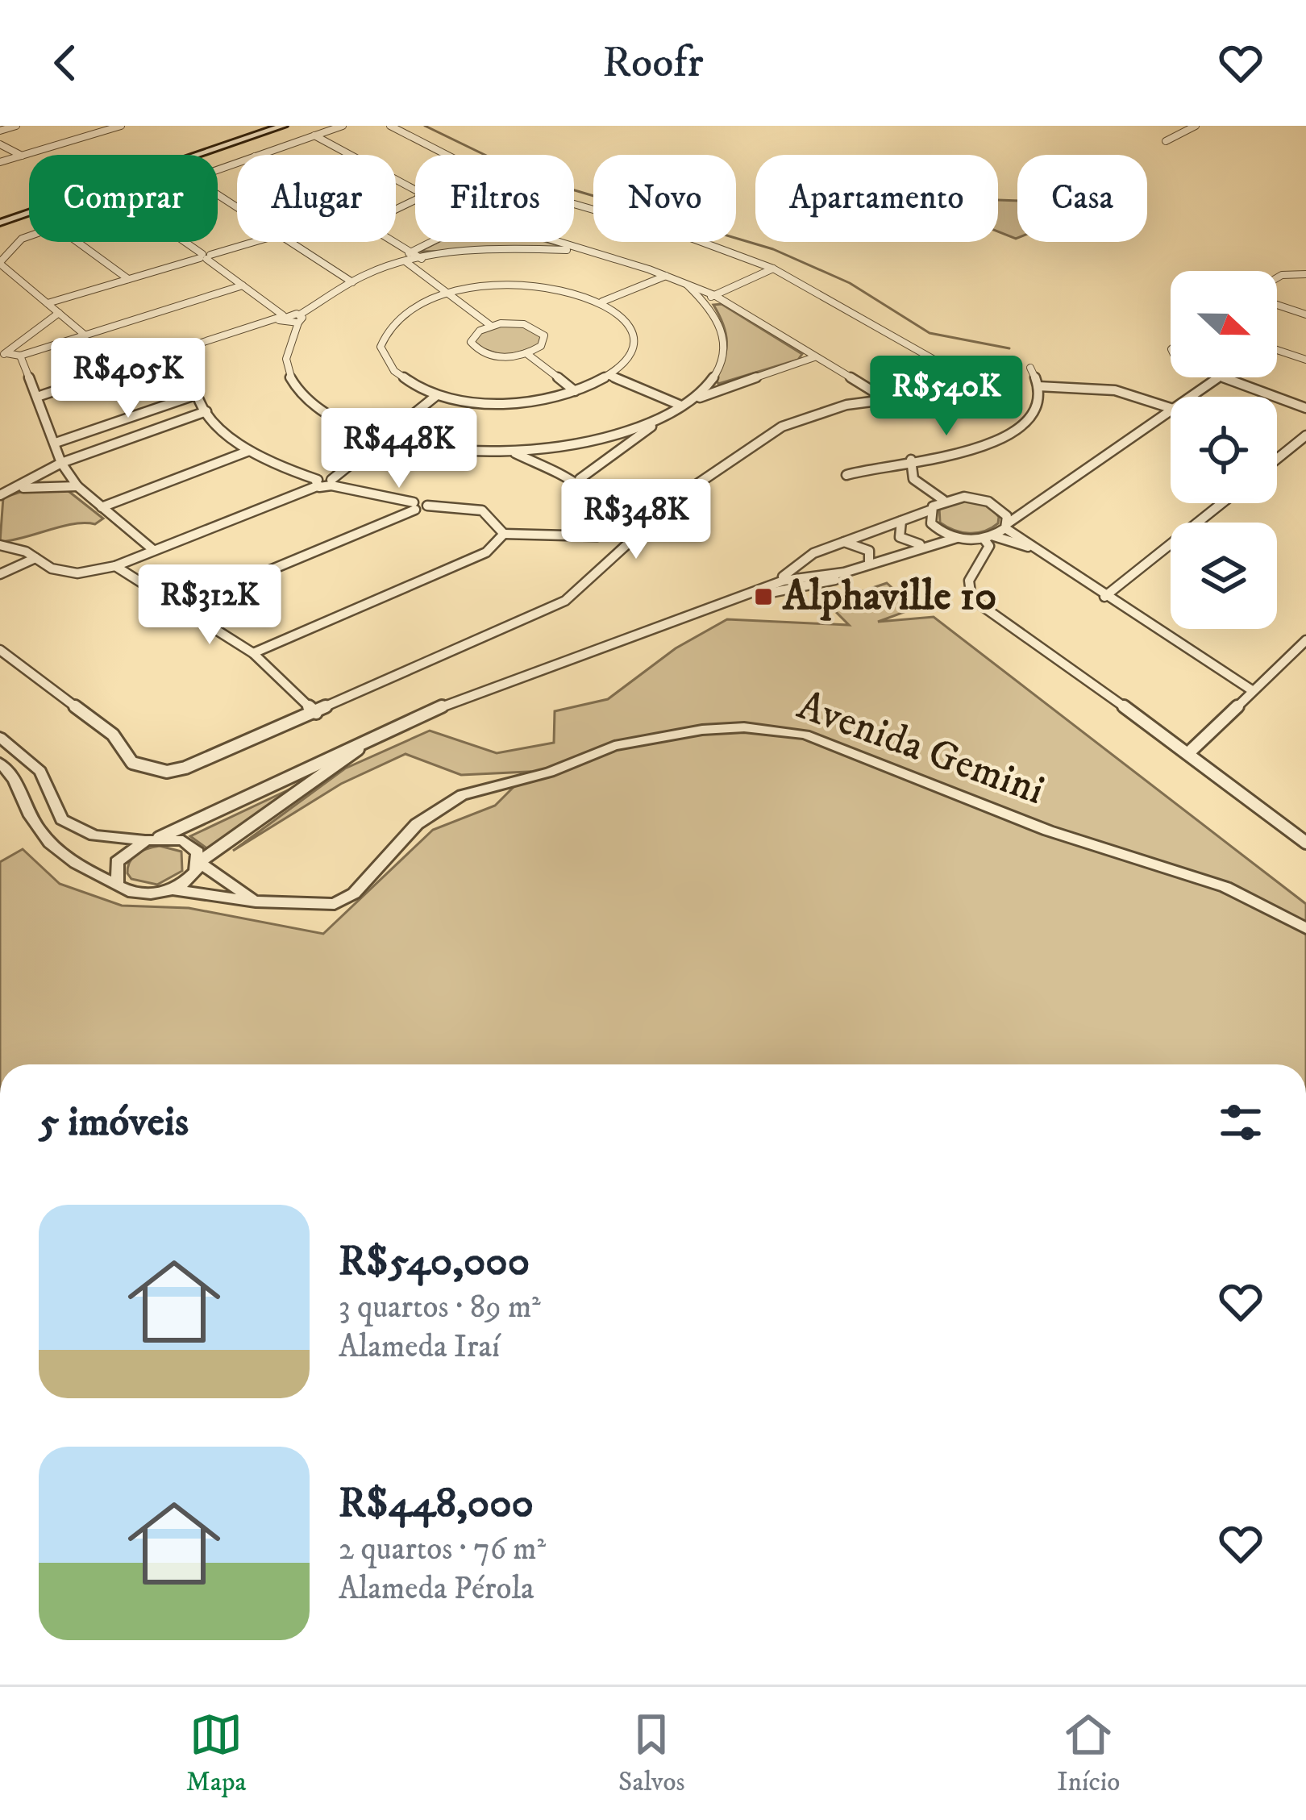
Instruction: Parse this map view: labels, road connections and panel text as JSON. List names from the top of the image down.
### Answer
{
  "streets": {
    "street": ["Avenida Gemini"]
  },
  "places": {
    "transit": ["Alphaville 10"]
  },
  "north": "right",
  "page": {
    "header": "Roofr",
    "chip": [
      "Comprar",
      "Alugar",
      "Filtros",
      "Novo",
      "Apartamento",
      "Casa"
    ],
    "price": [
      "R$405K",
      "R$540K",
      "R$448K",
      "R$348K",
      "R$312K"
    ],
    "heading": "5 imóveis",
    "list": [
      {
        "name": "R$540,000",
        "note": "3 quartos · 89 m² · Alameda Iraí"
      },
      {
        "name": "R$448,000",
        "note": "2 quartos · 76 m² · Alameda Pérola"
      }
    ],
    "tabs": ["Mapa", "Salvos", "Início"]
  }
}
